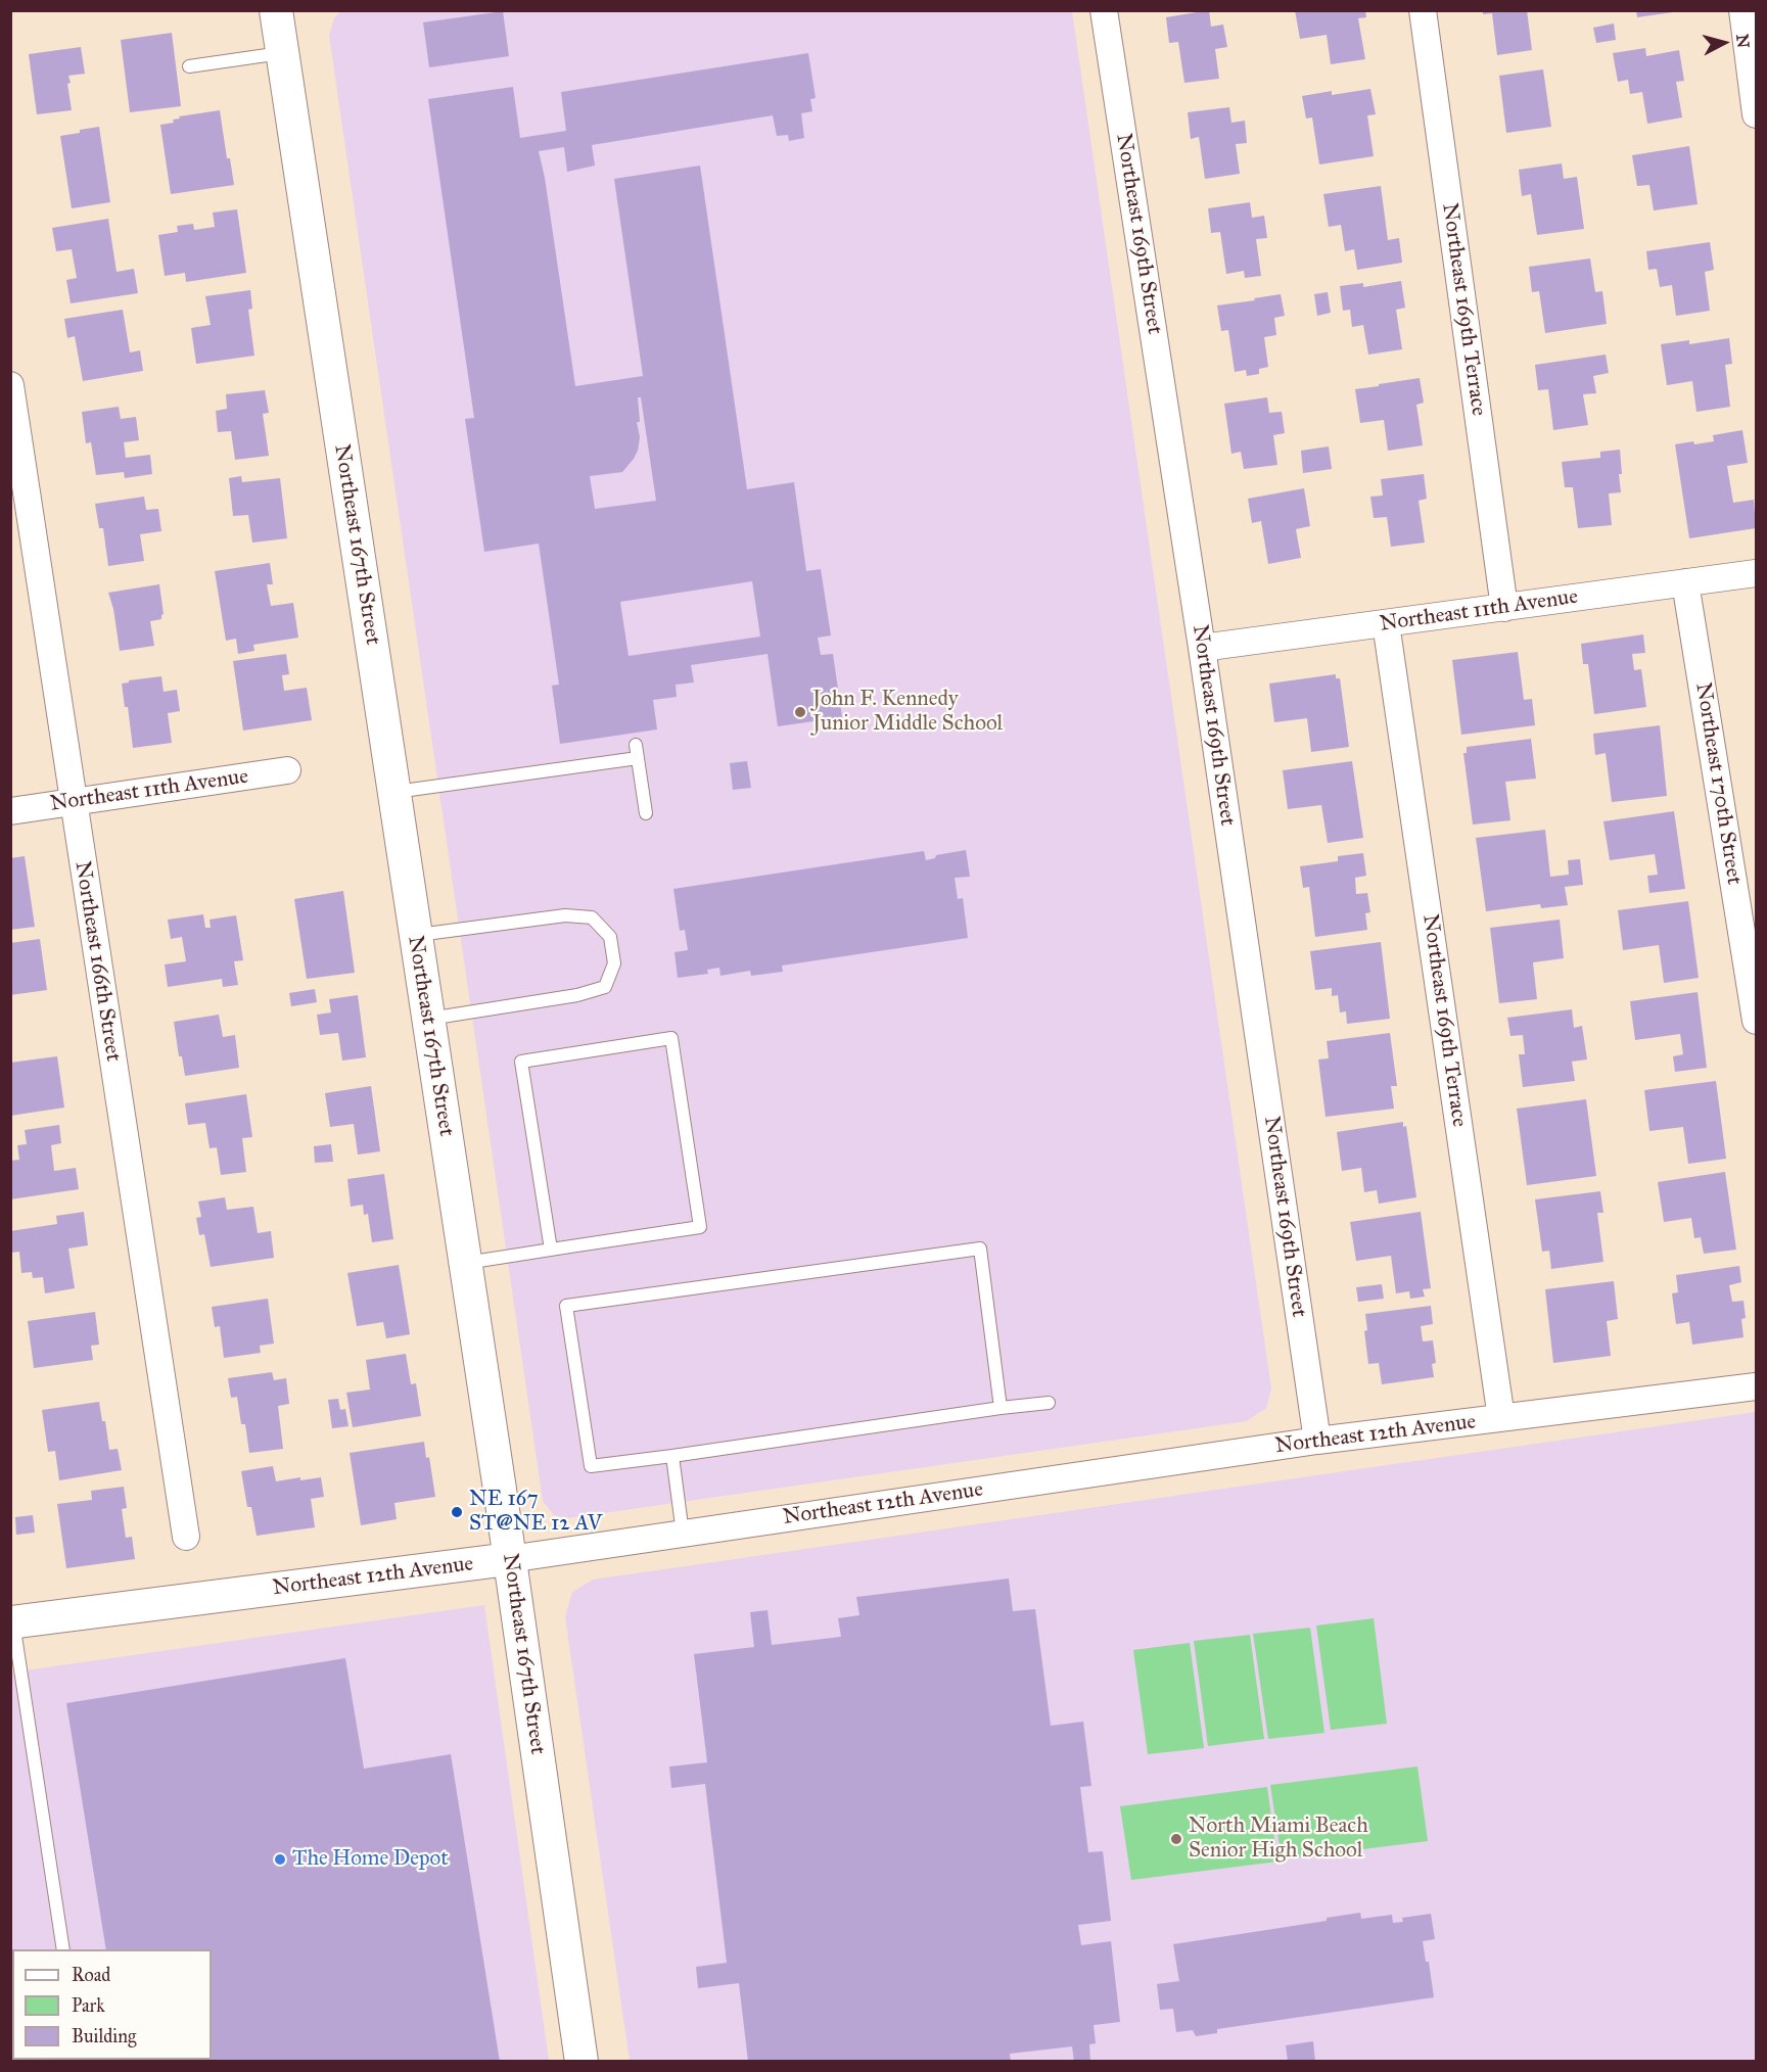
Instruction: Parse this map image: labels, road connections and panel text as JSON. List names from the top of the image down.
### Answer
{
  "streets": {
    "street": [
      "Northeast 169th Street",
      "Northeast 169th Terrace",
      "Northeast 167th Street",
      "Northeast 11th Avenue",
      "Northeast 170th Street",
      "Northeast 166th Street",
      "Northeast 12th Avenue"
    ]
  },
  "crossings": [
    ["Northeast 169th Street", "Northeast 11th Avenue"],
    ["Northeast 169th Street", "Northeast 12th Avenue"],
    ["Northeast 169th Terrace", "Northeast 11th Avenue"],
    ["Northeast 169th Terrace", "Northeast 12th Avenue"],
    ["Northeast 167th Street", "Northeast 12th Avenue"],
    ["Northeast 11th Avenue", "Northeast 170th Street"],
    ["Northeast 11th Avenue", "Northeast 166th Street"]
  ],
  "places": [
    "John F. Kennedy Junior Middle School",
    "NE 167 ST@NE 12 AV",
    "North Miami Beach Senior High School",
    "The Home Depot"
  ],
  "legend": ["Road", "Park", "Building"],
  "north": "right"
}
